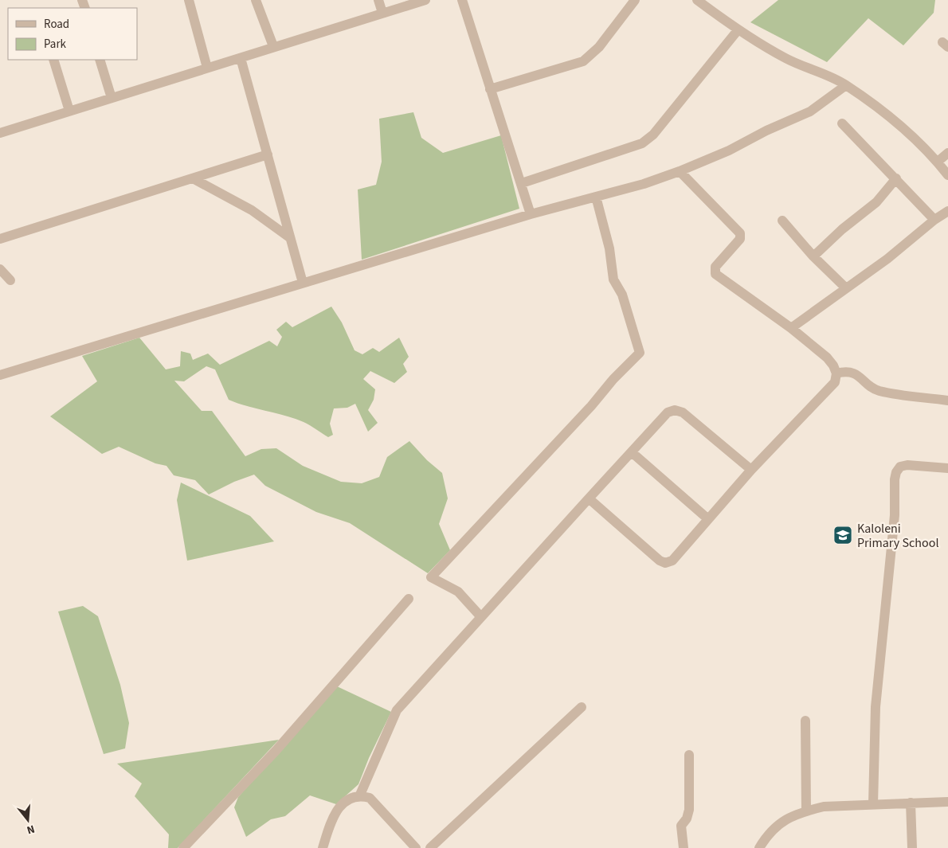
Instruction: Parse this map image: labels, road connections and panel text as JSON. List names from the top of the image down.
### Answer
{
  "places": {
    "school or university": ["Kaloleni Primary School"]
  },
  "legend": ["Road", "Park"],
  "north": "bottom"
}
